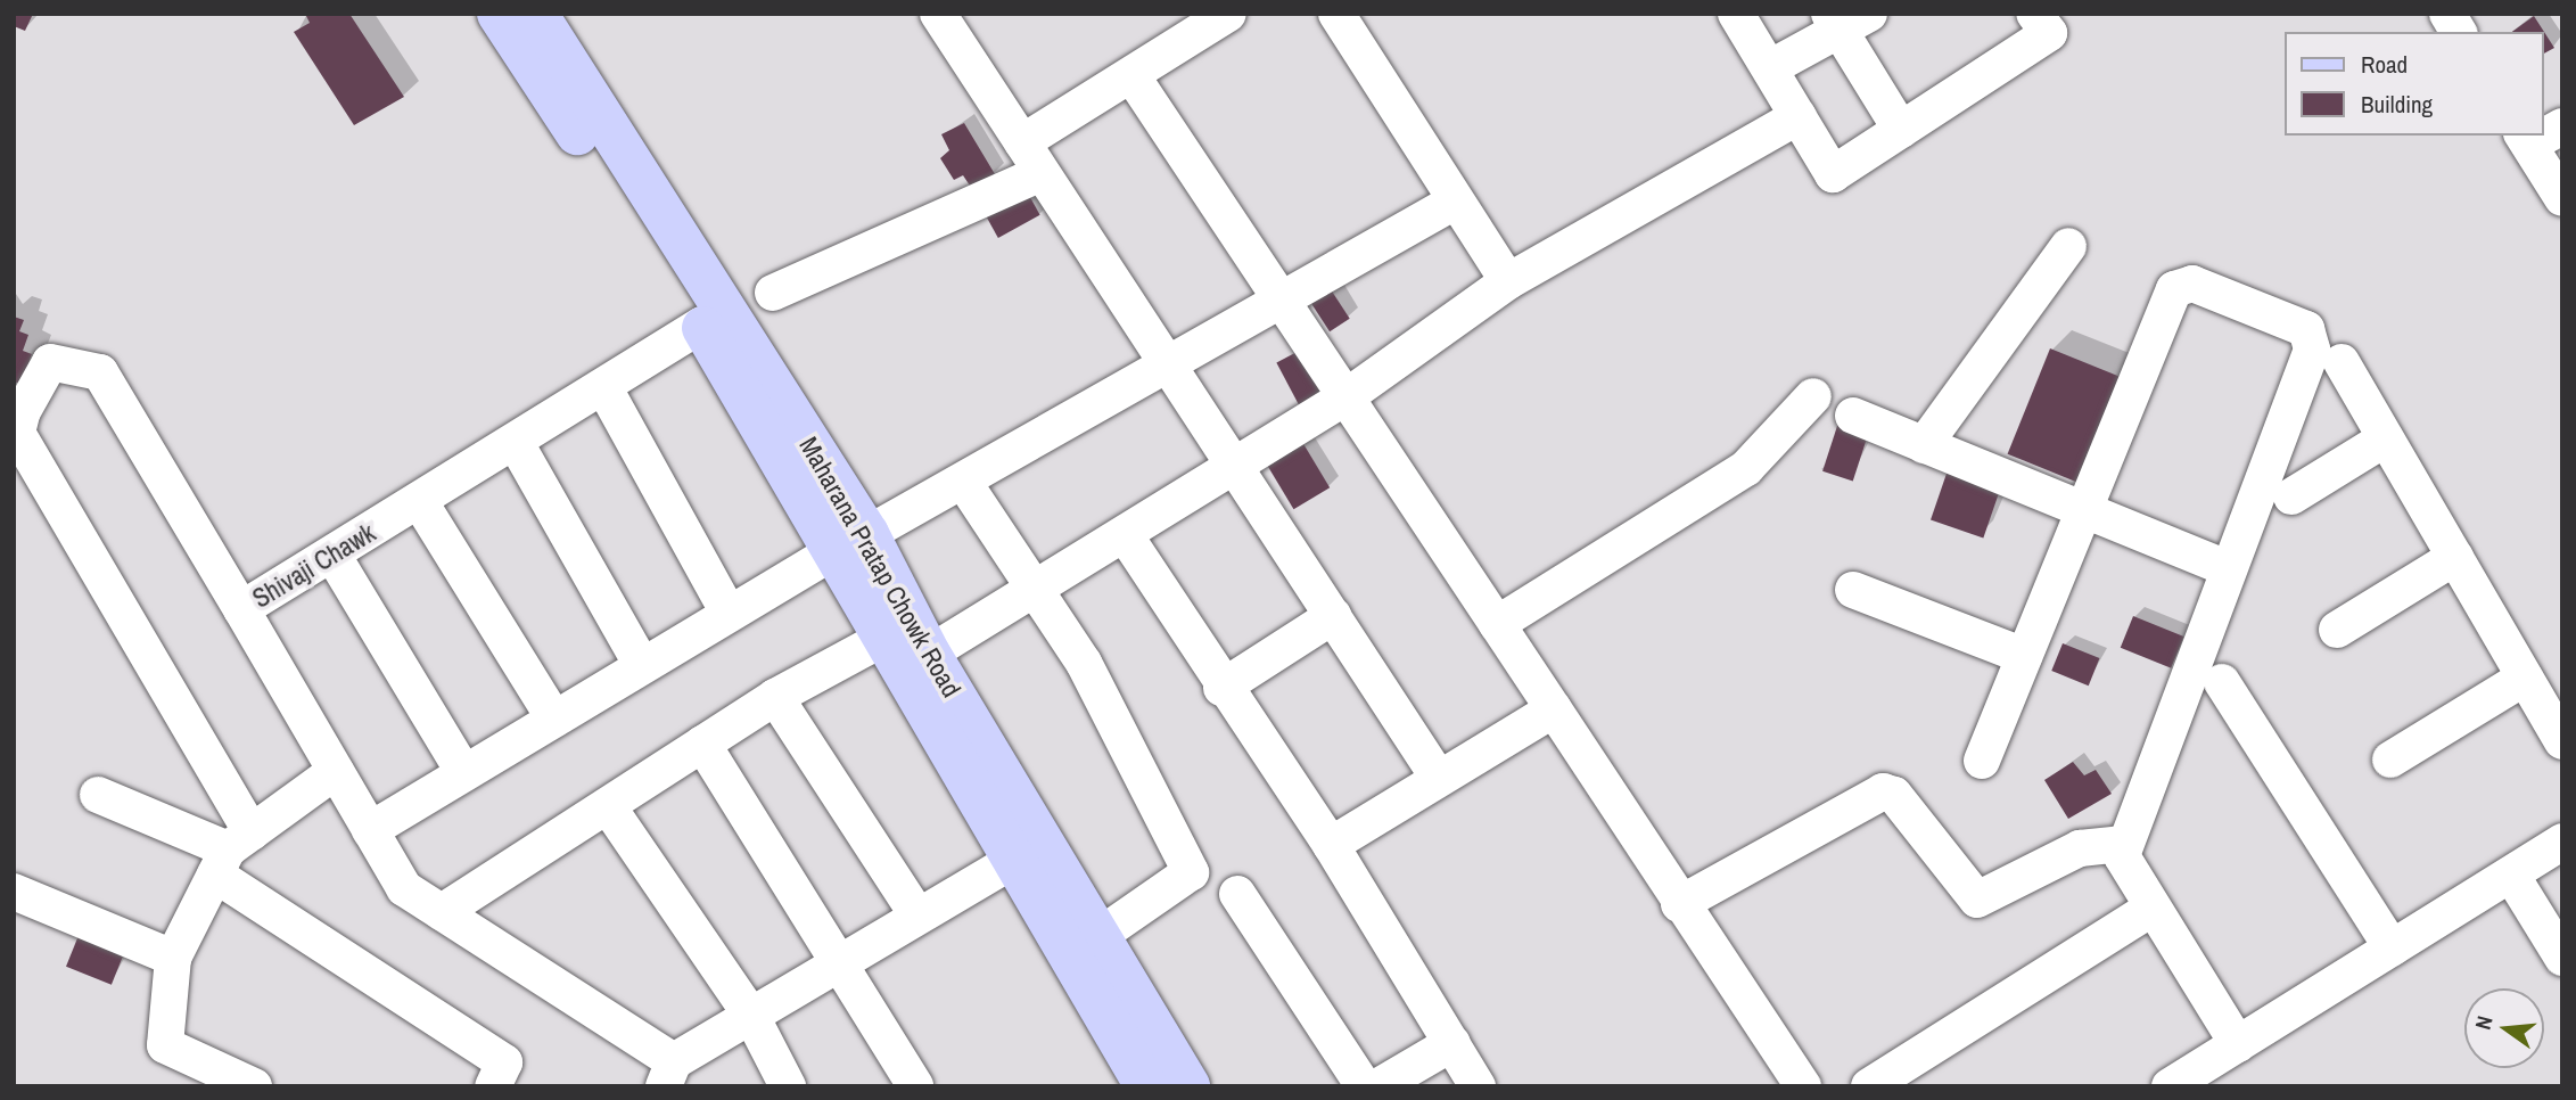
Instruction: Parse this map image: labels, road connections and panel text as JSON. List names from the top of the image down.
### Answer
{
  "streets": {
    "main road": ["Maharana Pratap Chowk Road"],
    "street": ["Shivaji Chawk"]
  },
  "crossings": [
    ["Shivaji Chawk", "Maharana Pratap Chowk Road"]
  ],
  "legend": ["Road", "Building"],
  "north": "left"
}
